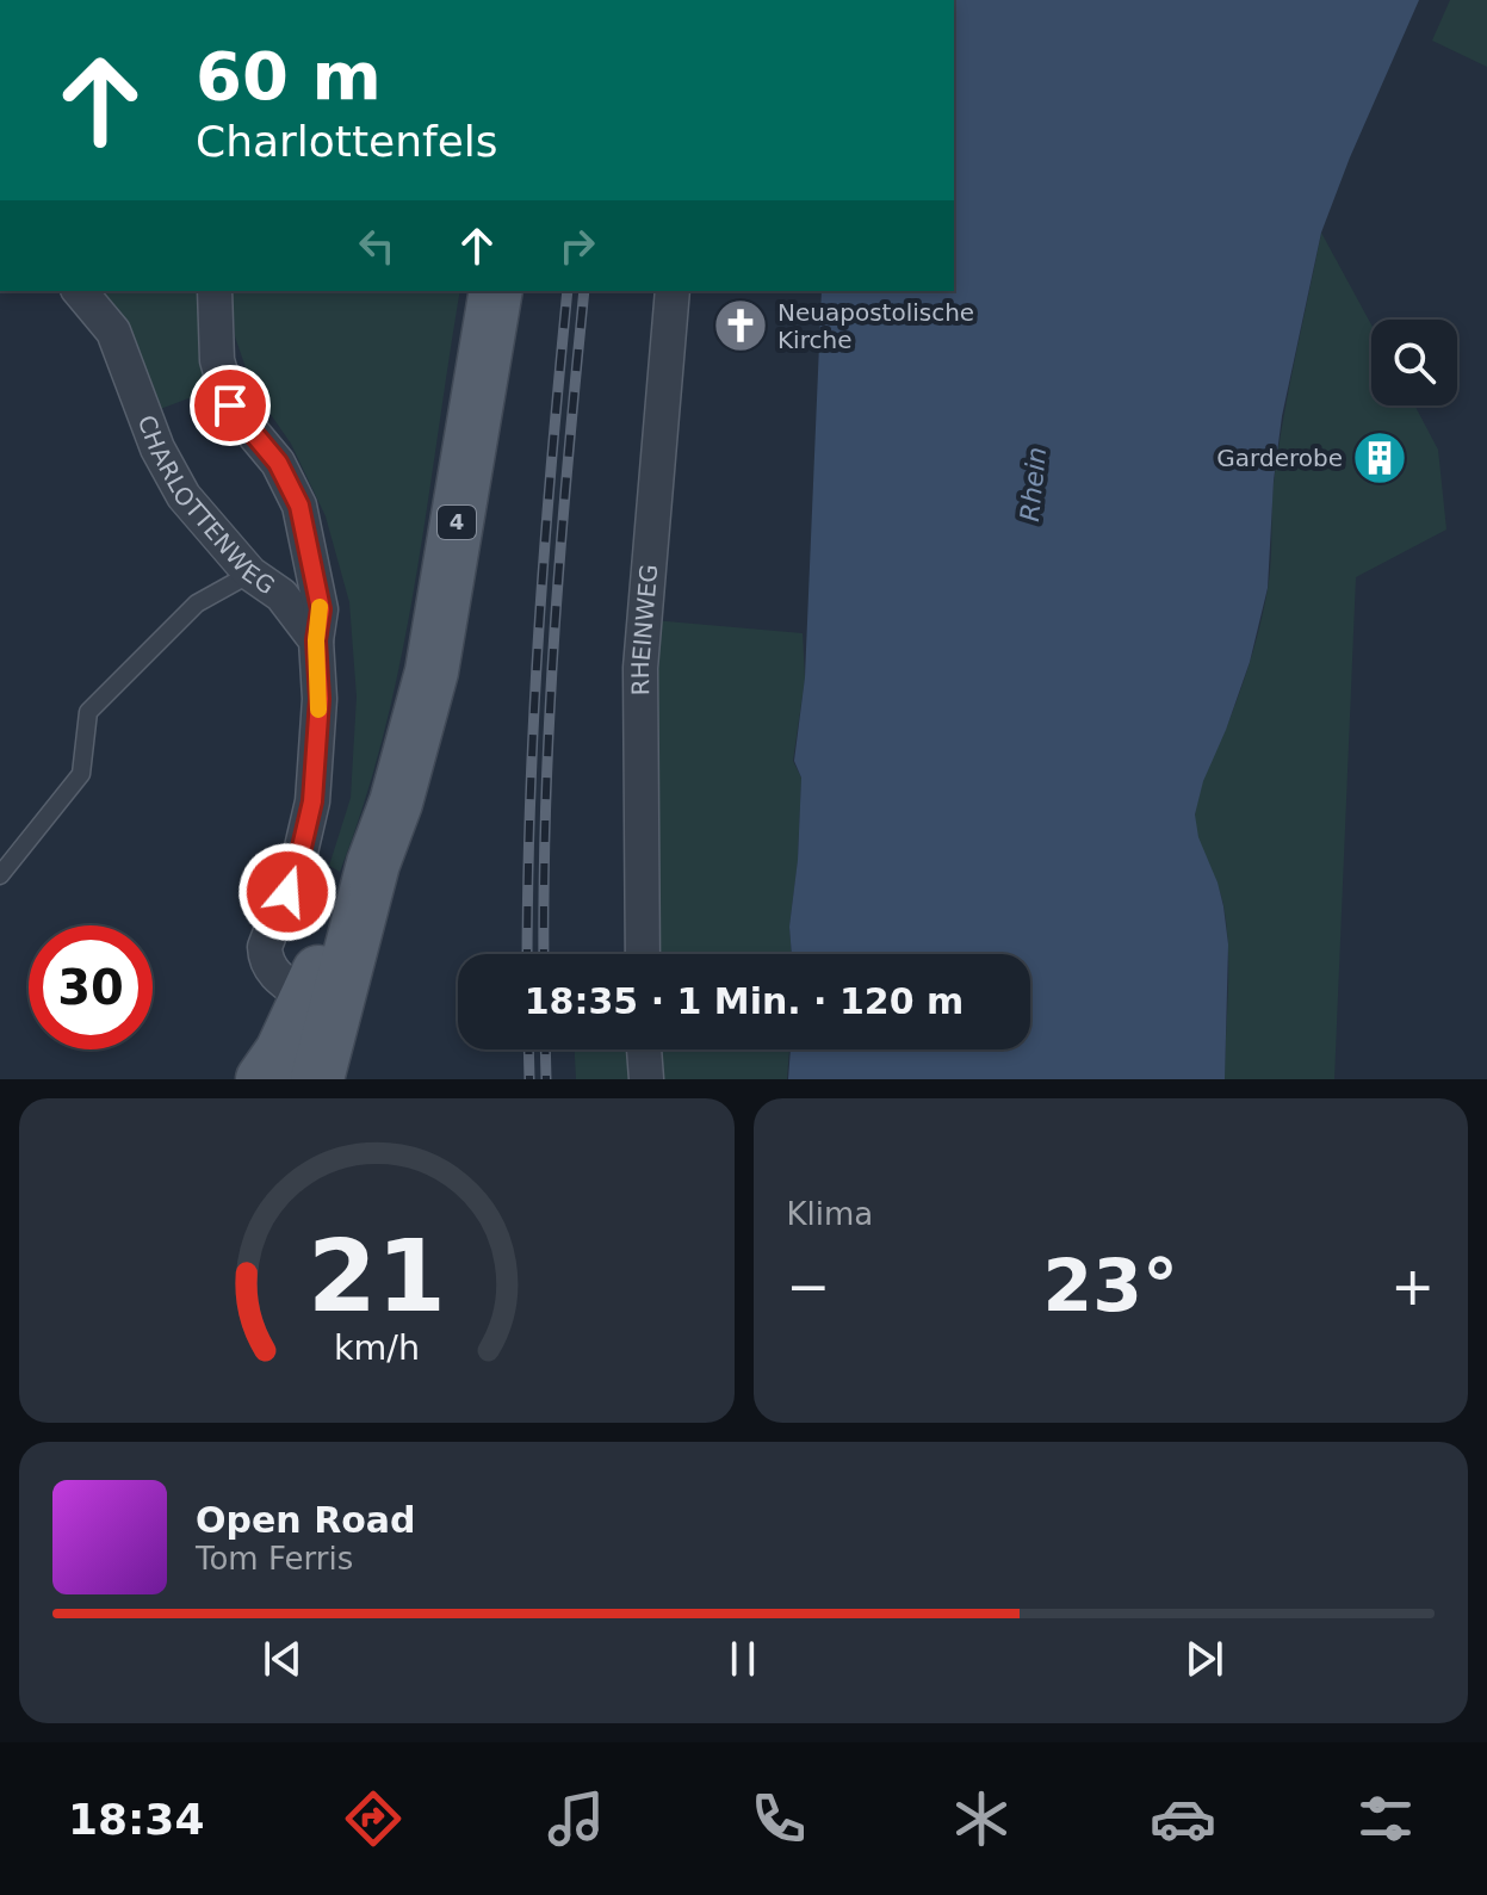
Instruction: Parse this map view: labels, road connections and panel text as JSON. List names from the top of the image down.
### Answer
{
  "streets": {
    "main road": ["4"],
    "street": ["CHARLOTTENWEG", "RHEINWEG"]
  },
  "water": ["Rhein"],
  "places": {
    "church": ["Neuapostolische Kirche"],
    "building": ["Garderobe"]
  },
  "page": {
    "turn": ["60 m", "Charlottenfels"],
    "limit": "30",
    "trip": "18:35 · 1 Min. · 120 m",
    "tile": "Klima",
    "heat": ["−", "23°", "+"],
    "song": ["Open Road", "Tom Ferris"],
    "tabs": "18:34",
    "gauge": ["21", "km/h"]
  }
}
